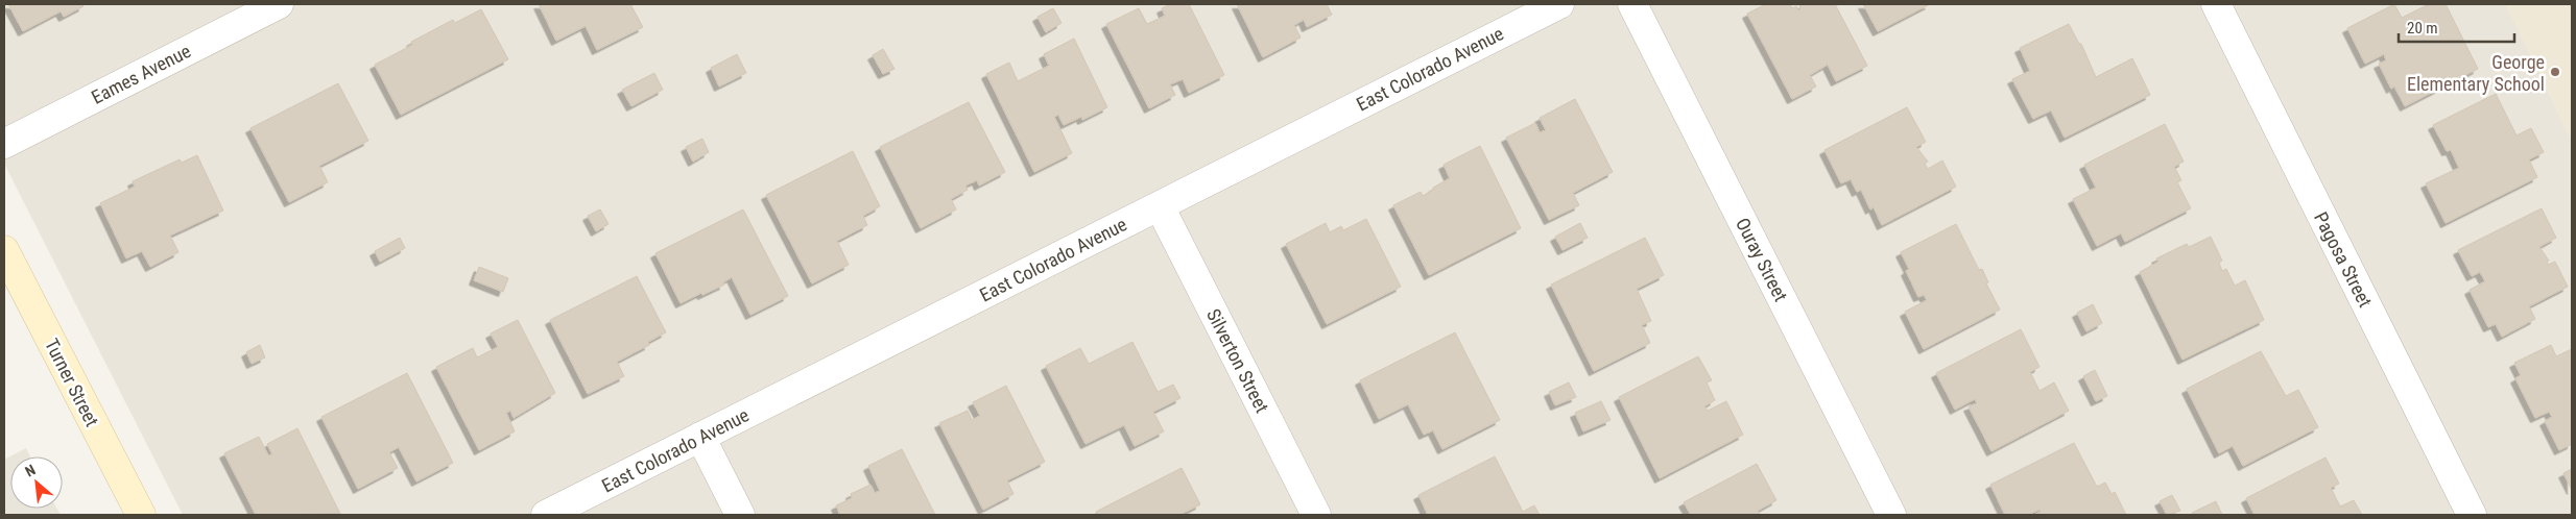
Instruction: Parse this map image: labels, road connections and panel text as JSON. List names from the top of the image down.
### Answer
{
  "streets": {
    "street": [
      "East Colorado Avenue",
      "Eames Avenue",
      "Ouray Street",
      "Pagosa Street",
      "Silverton Street",
      "Turner Street"
    ]
  },
  "crossings": [
    ["East Colorado Avenue", "Silverton Street"]
  ],
  "places": ["George Elementary School"],
  "scale_bar": "20 m",
  "north": "top left"
}
